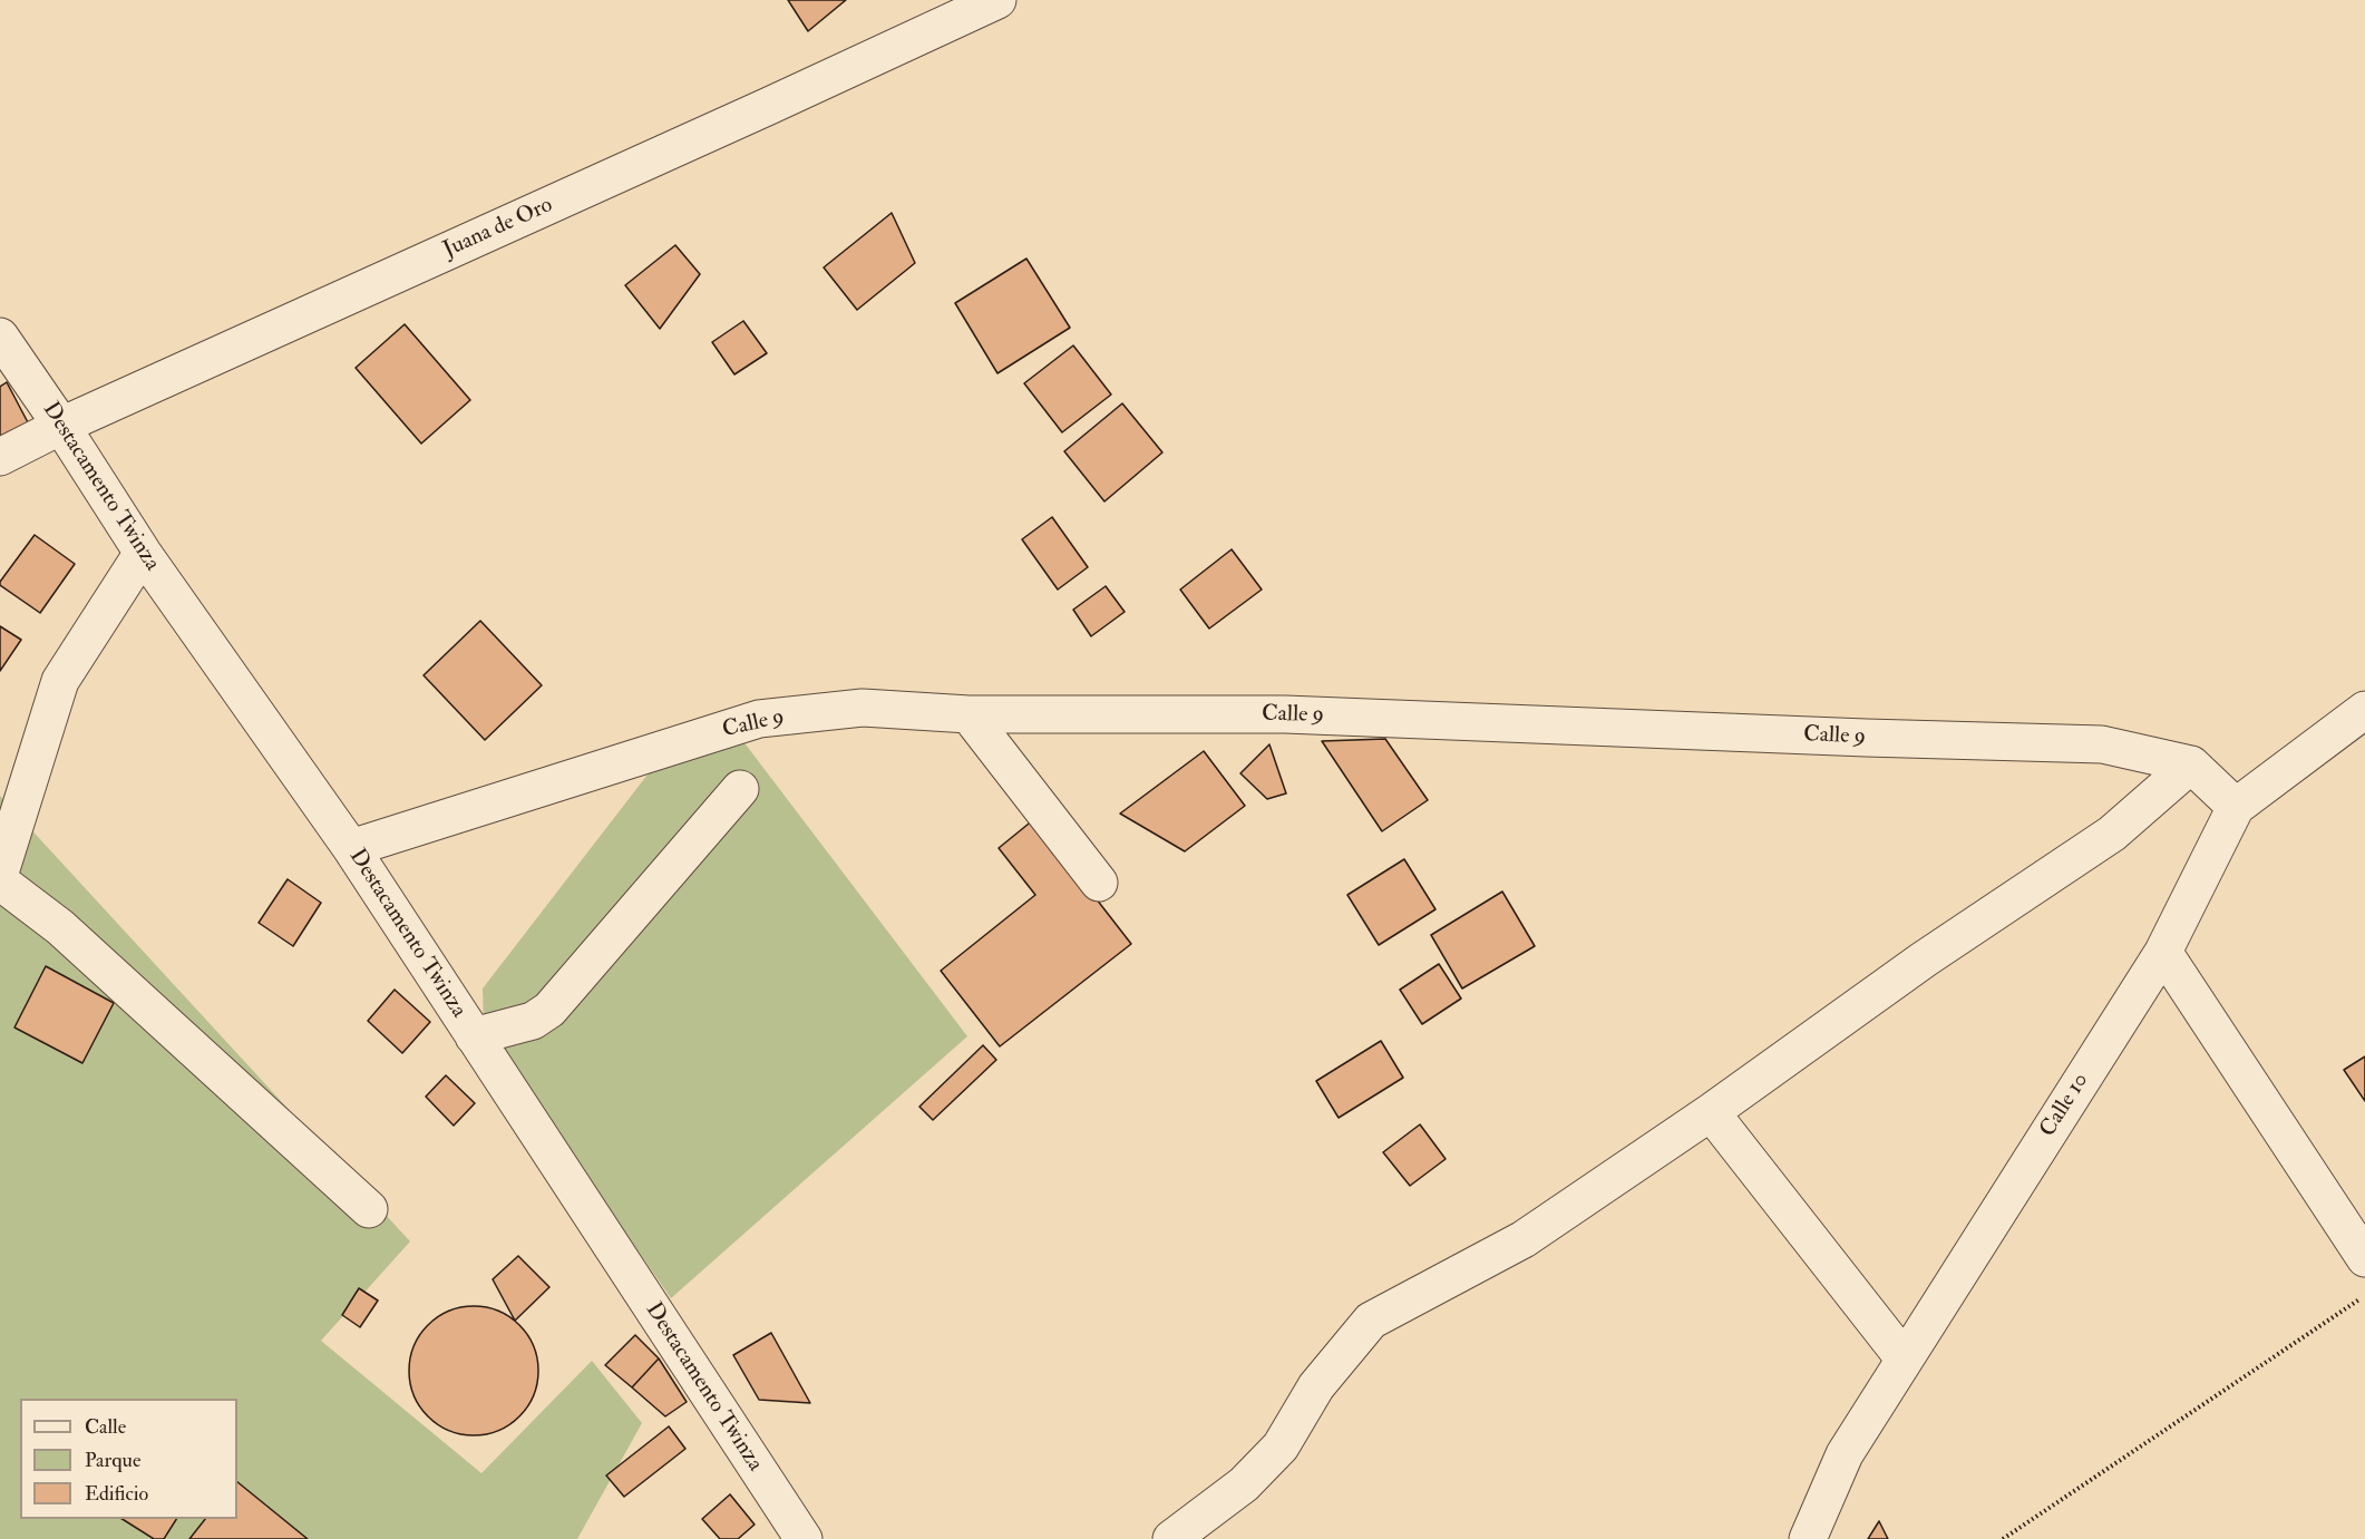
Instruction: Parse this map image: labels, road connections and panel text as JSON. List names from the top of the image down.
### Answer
{
  "streets": {
    "street": [
      "Juana de Oro",
      "Destacamento Twinza",
      "Calle 9",
      "Calle 10"
    ]
  },
  "crossings": [
    ["Juana de Oro", "Destacamento Twinza"],
    ["Destacamento Twinza", "Calle 9"]
  ],
  "legend": ["Calle", "Parque", "Edificio"]
}
